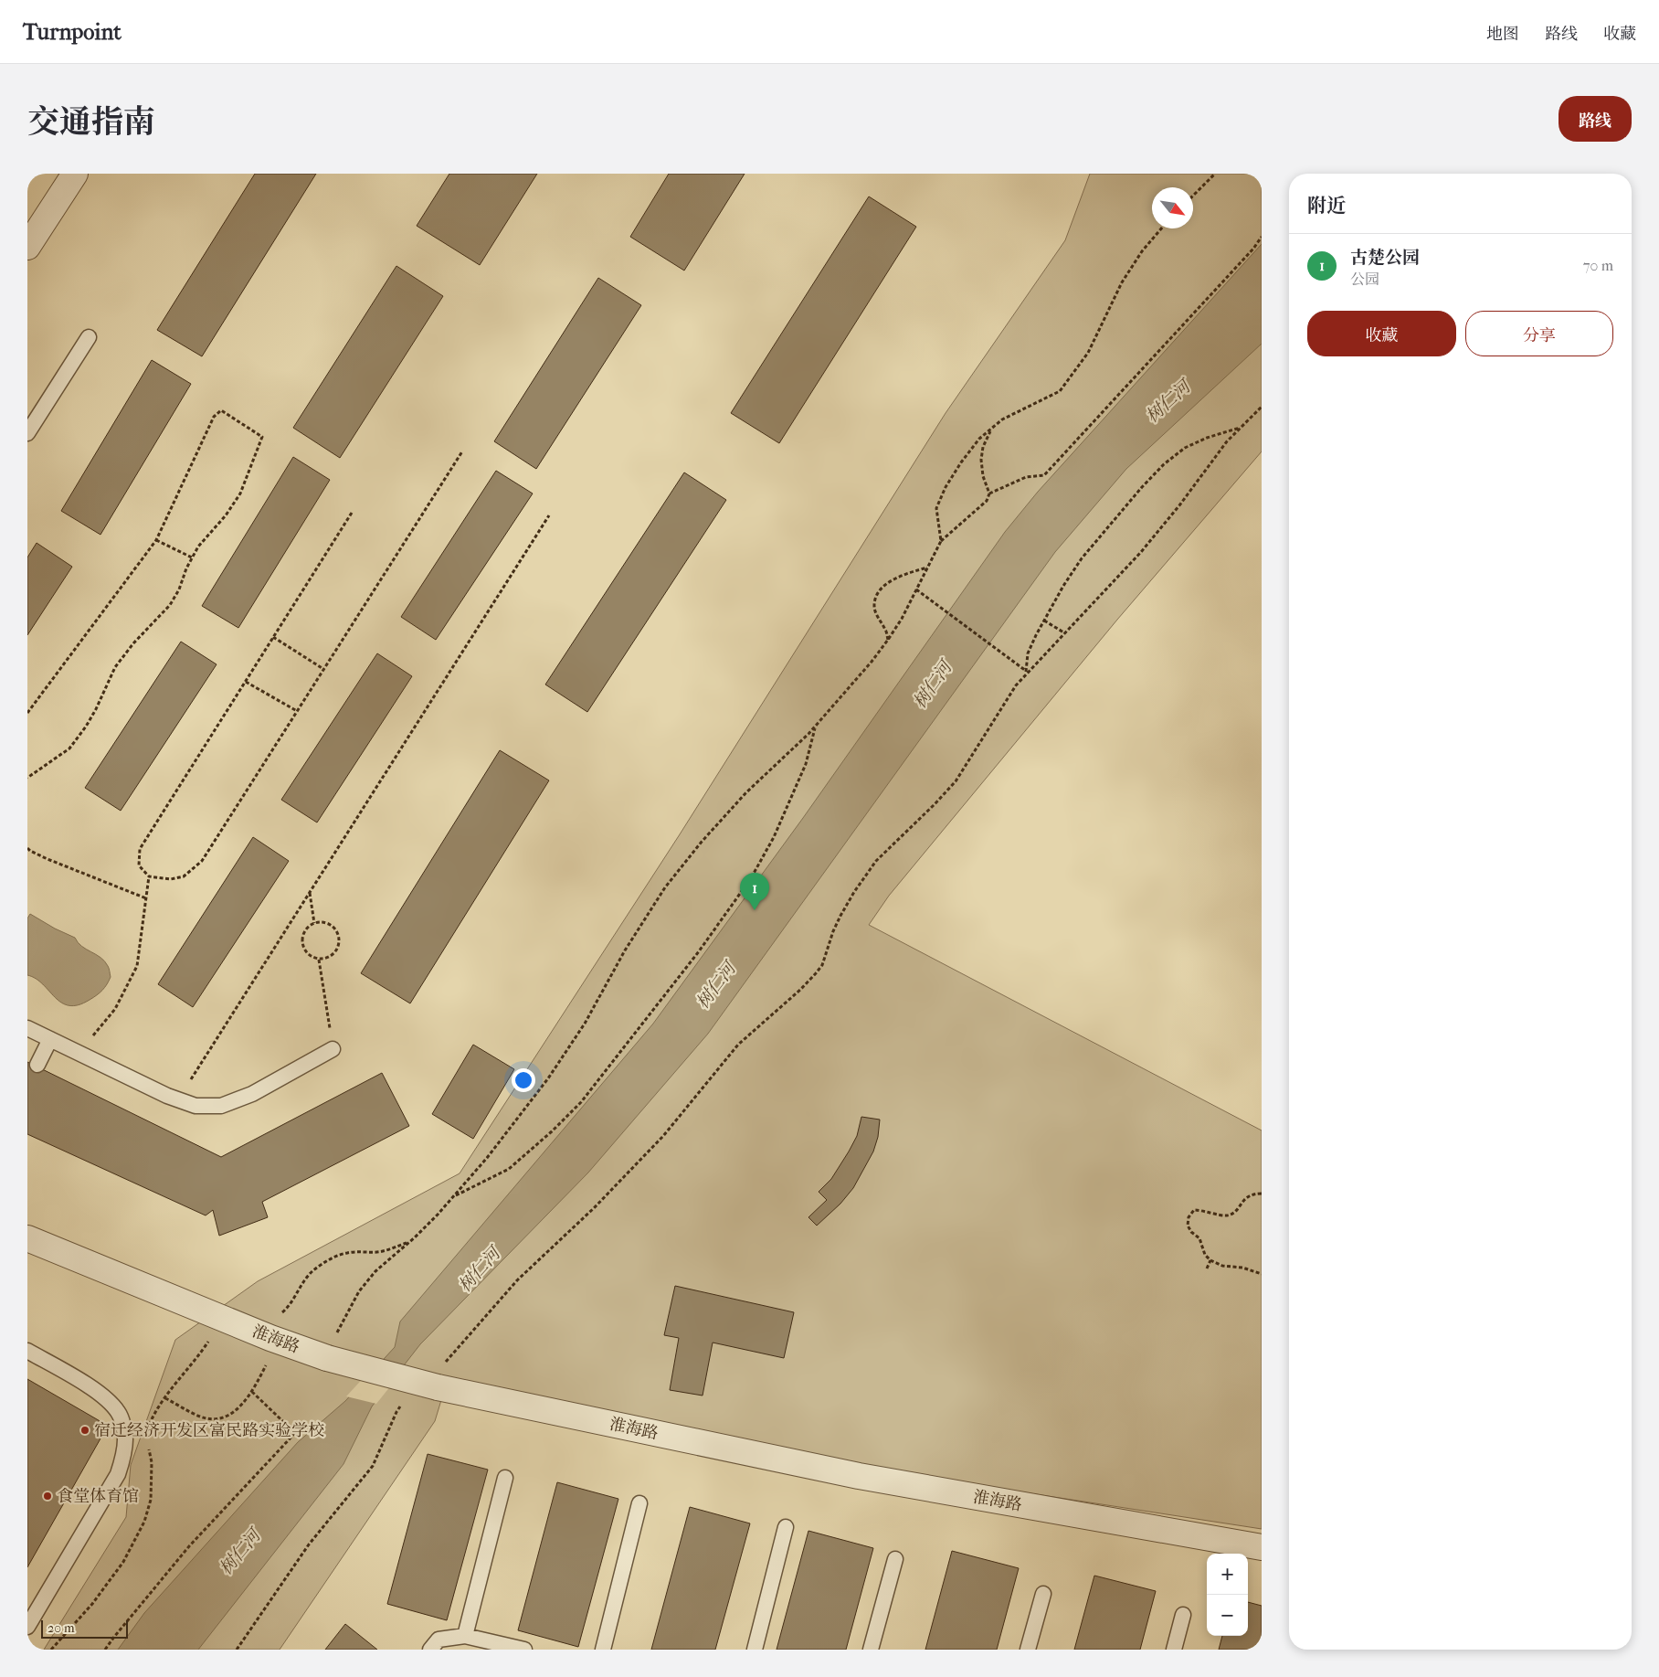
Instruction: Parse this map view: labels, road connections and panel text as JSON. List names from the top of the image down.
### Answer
{
  "streets": {
    "street": ["淮海路"]
  },
  "water": ["树仁河"],
  "places": ["宿迁经济开发区富民路实验学校", "食堂体育馆"],
  "scale_bar": "20 m",
  "north": "bottom right",
  "page": {
    "header": "Turnpoint",
    "nav": ["地图", "路线", "收藏"],
    "title": "交通指南",
    "buttons": [
      "路线",
      ["收藏", "分享"]
    ],
    "heading": "附近",
    "list": [
      {
        "mark": "1",
        "name": "古楚公园",
        "note": "公园",
        "value": "70 m"
      }
    ],
    "pins": "1",
    "map_buttons": ["+", "−"],
    "scale": "20 m"
  }
}
